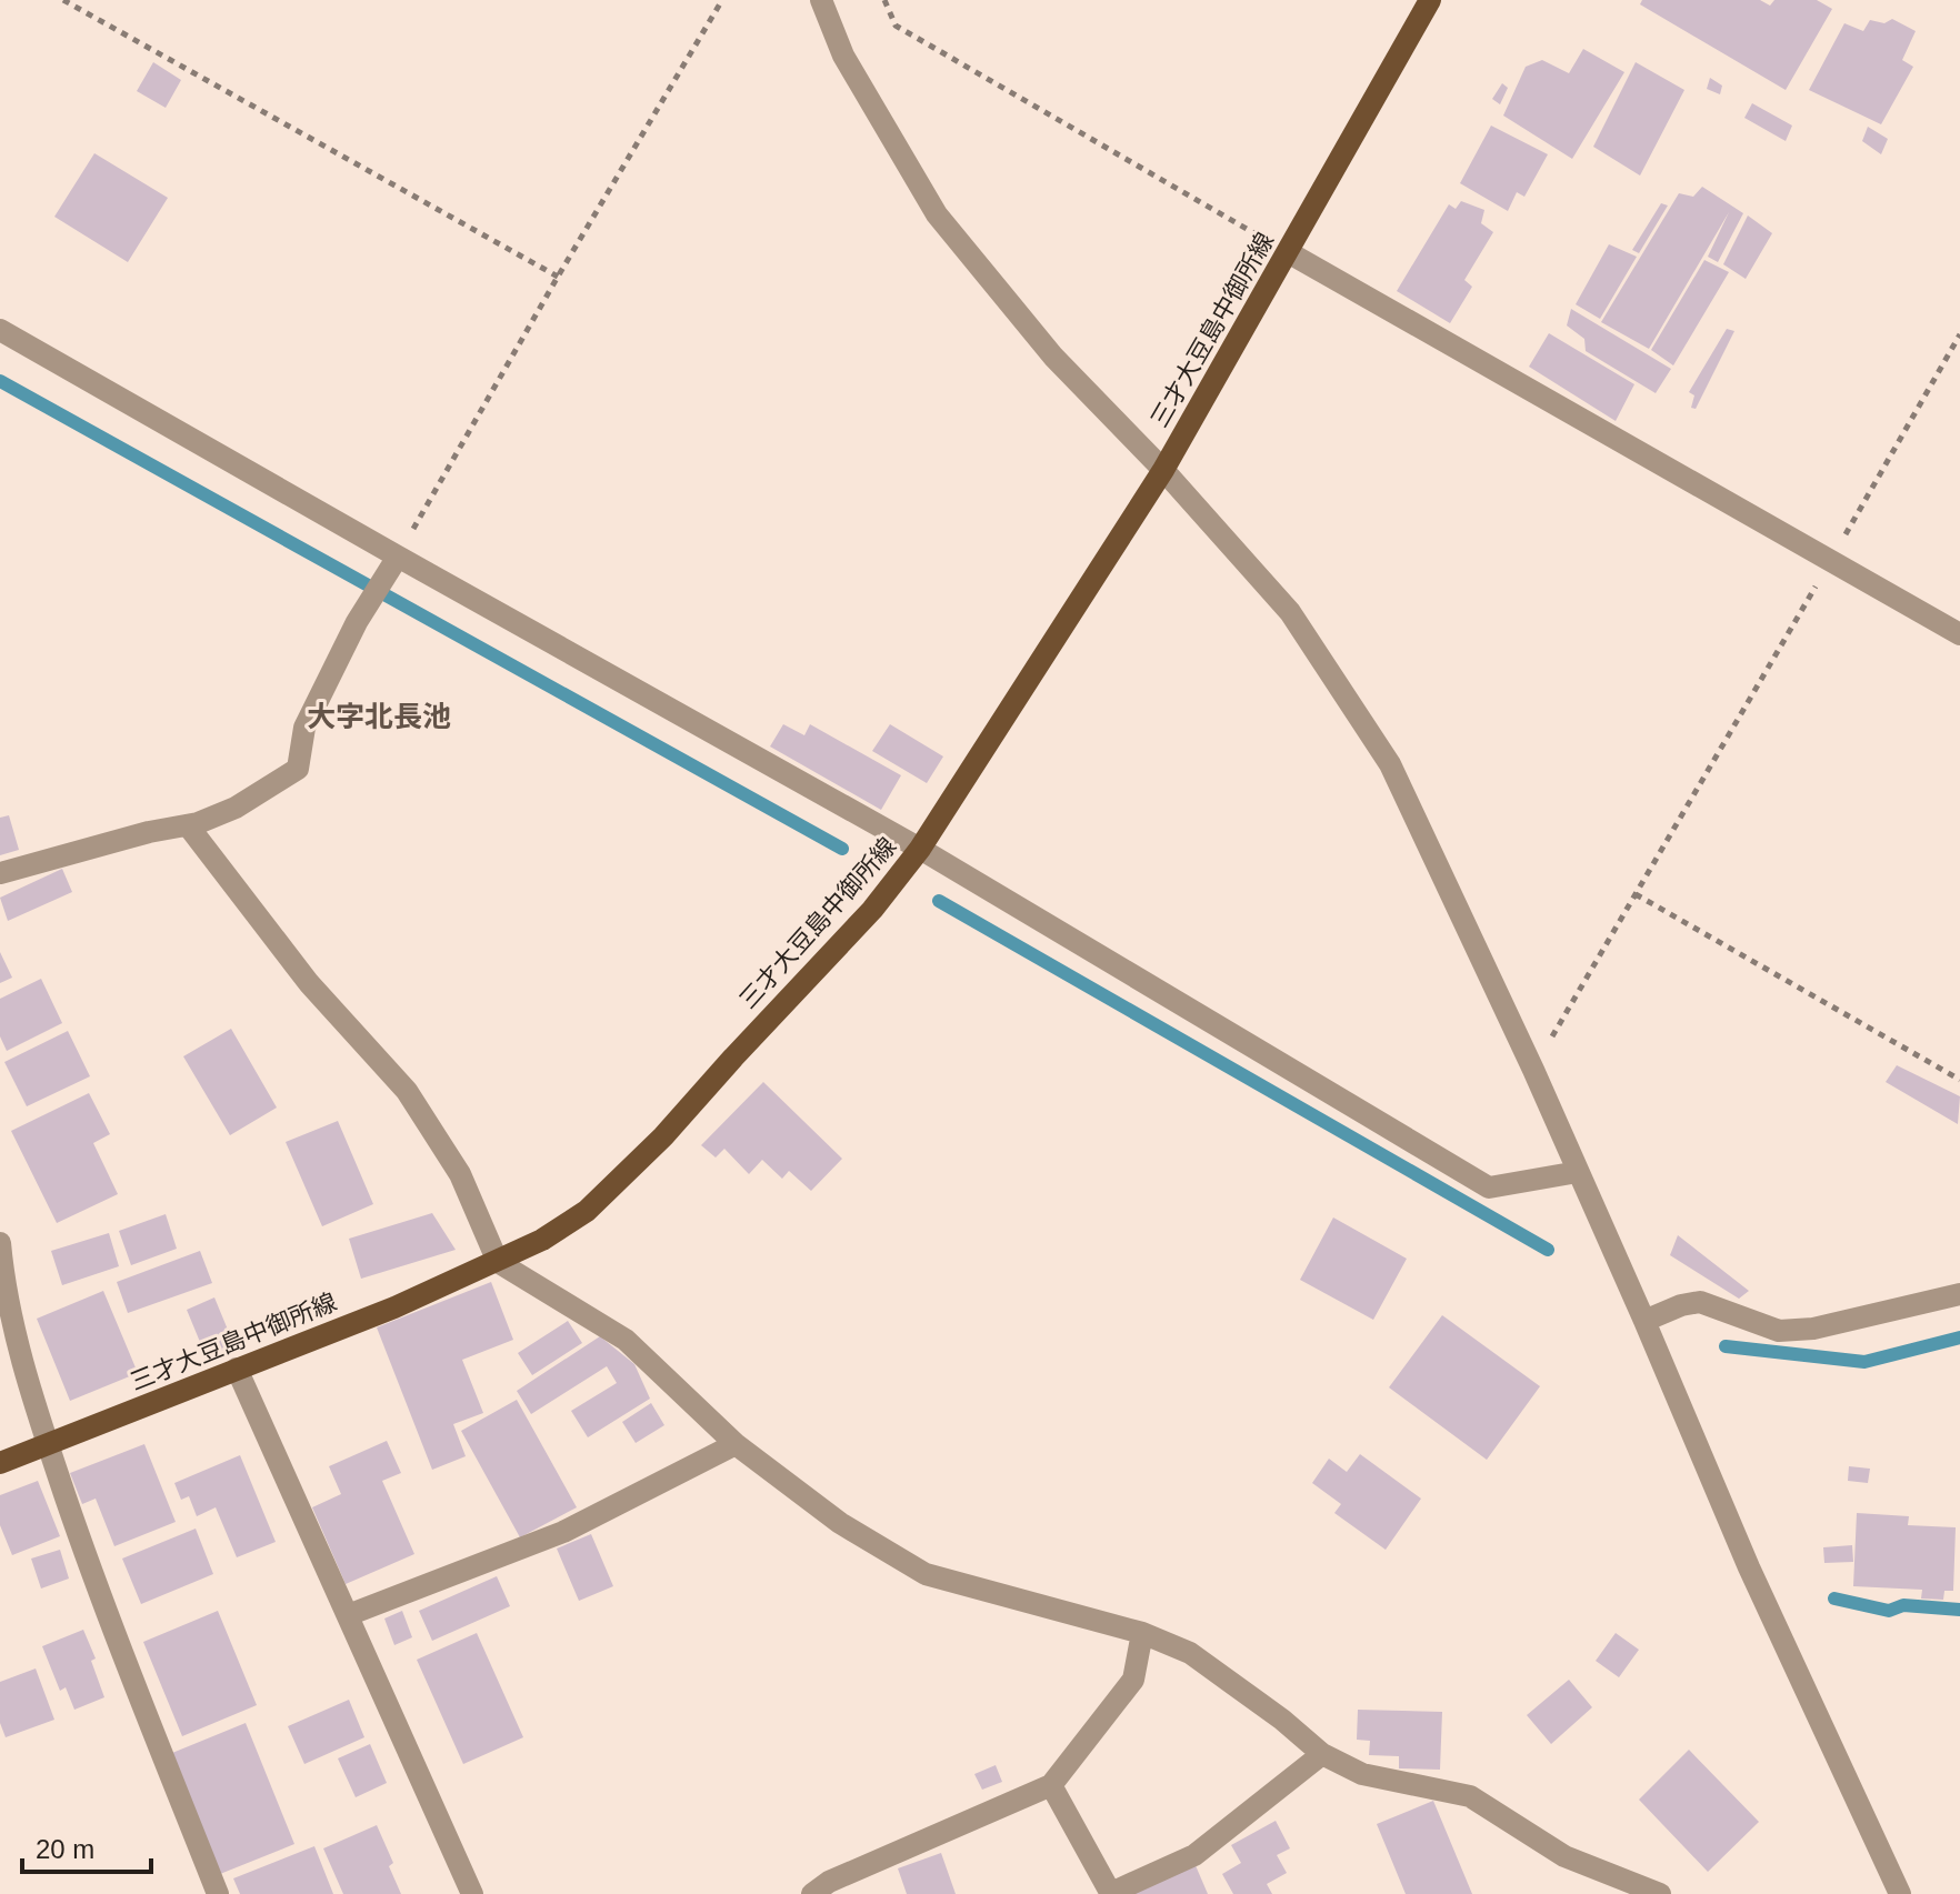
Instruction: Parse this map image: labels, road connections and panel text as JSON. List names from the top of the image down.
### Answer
{
  "streets": {
    "main road": ["三才大豆島中御所線"]
  },
  "districts": ["大字北長池"],
  "scale_bar": "20 m"
}
